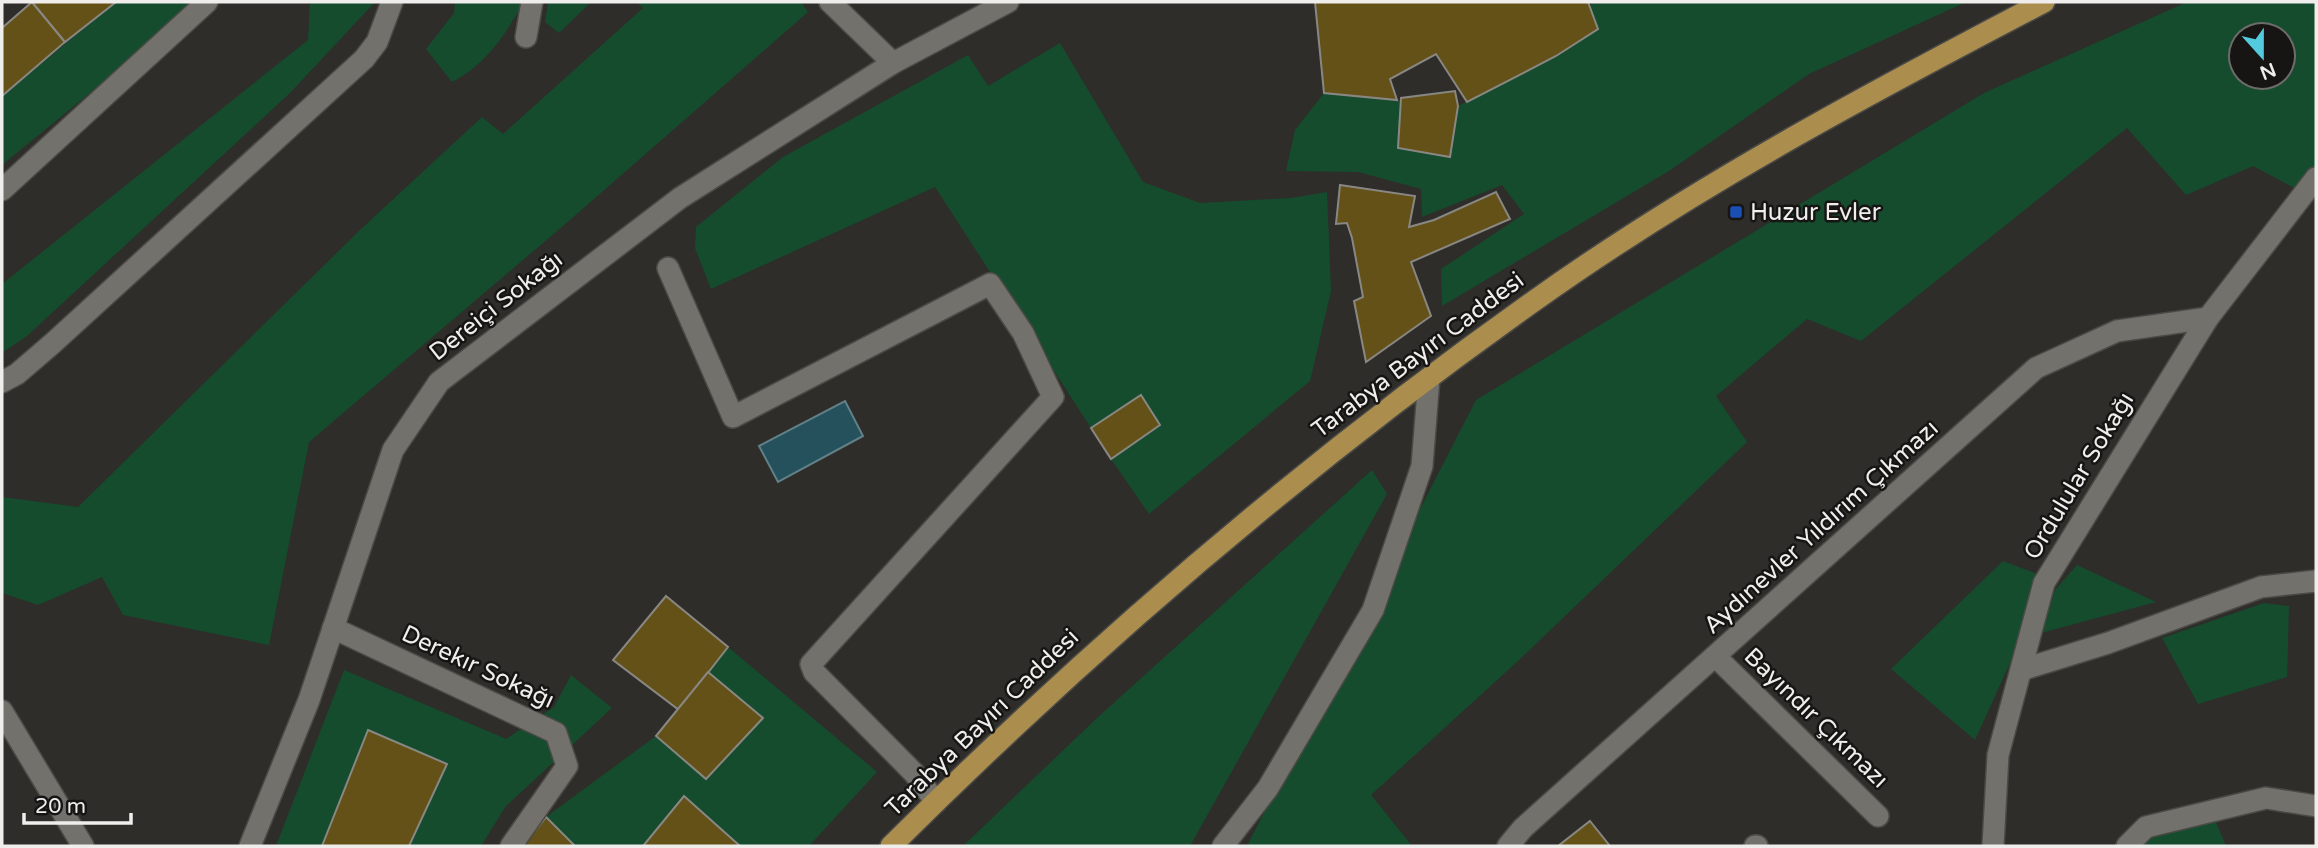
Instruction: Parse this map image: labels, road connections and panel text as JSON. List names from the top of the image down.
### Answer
{
  "streets": {
    "main road": ["Tarabya Bayırı Caddesi"],
    "street": [
      "Dereiçi Sokağı",
      "Ordulular Sokağı",
      "Aydınevler Yıldırım Çıkmazı",
      "Derekır Sokağı",
      "Bayındır Çıkmazı"
    ]
  },
  "crossings": [
    ["Dereiçi Sokağı", "Derekır Sokağı"],
    ["Ordulular Sokağı", "Aydınevler Yıldırım Çıkmazı"],
    ["Aydınevler Yıldırım Çıkmazı", "Bayındır Çıkmazı"]
  ],
  "places": {
    "transit": ["Huzur Evler"]
  },
  "scale_bar": "20 m",
  "north": "bottom"
}
